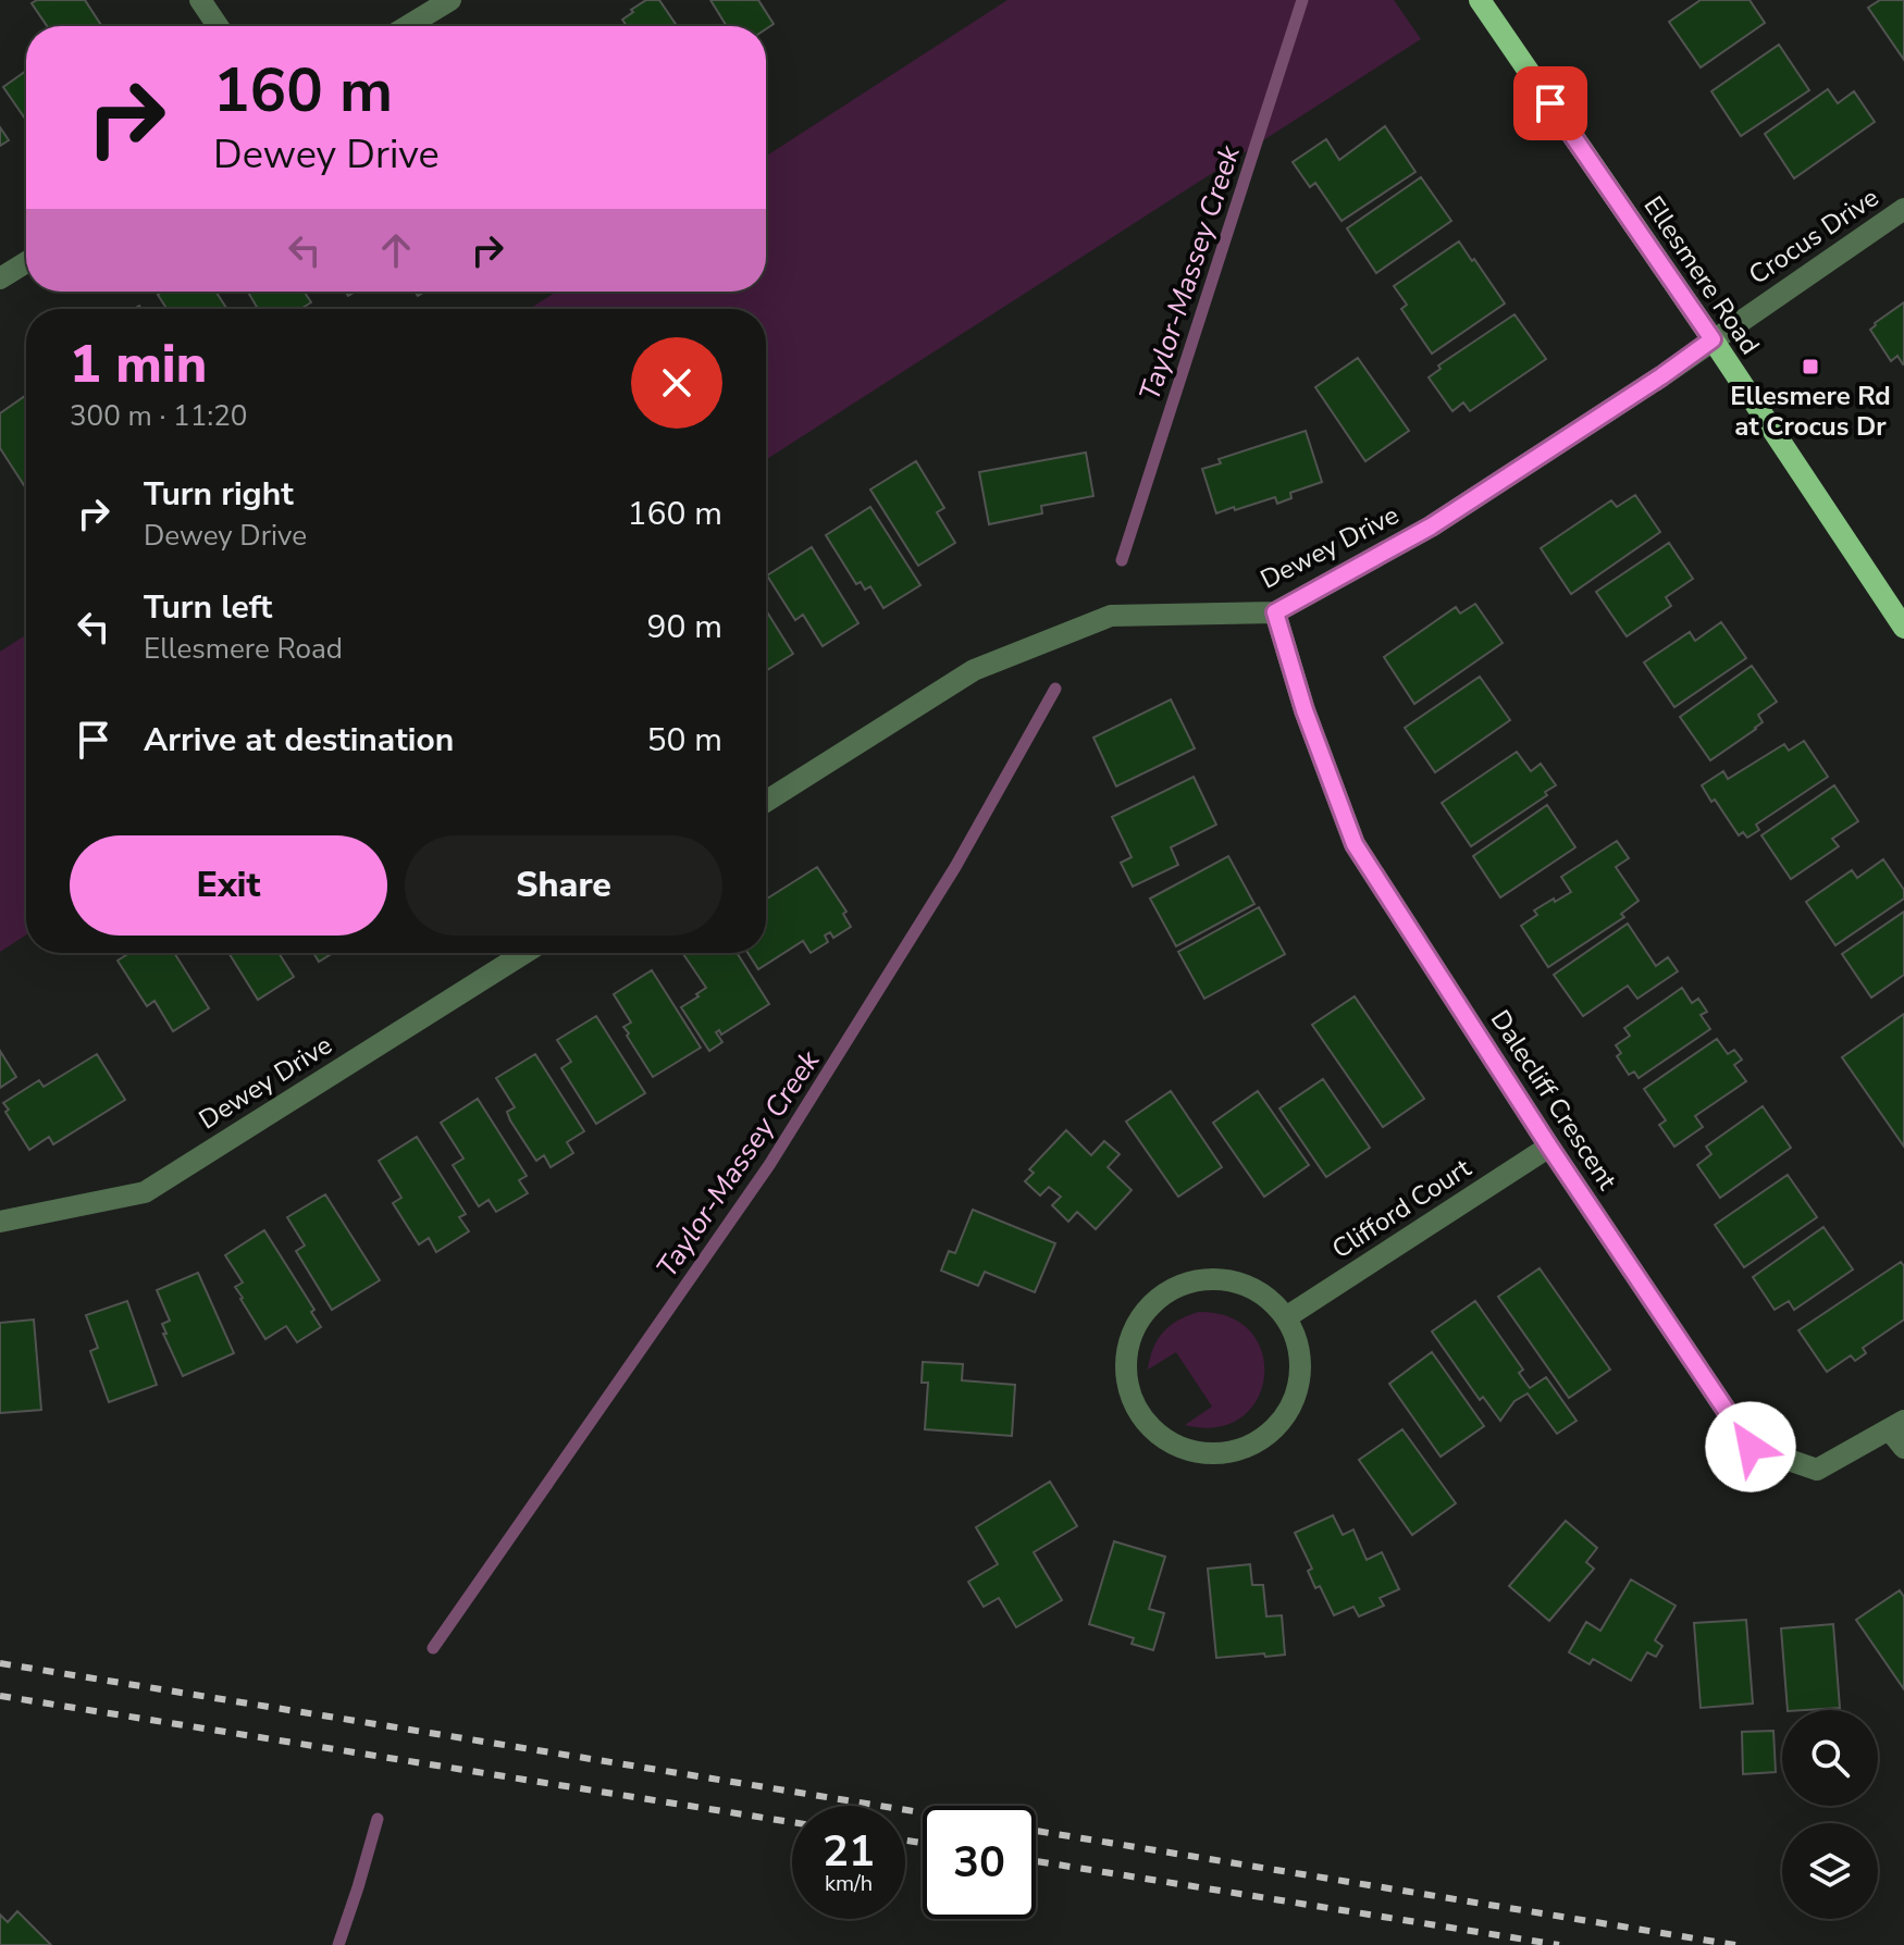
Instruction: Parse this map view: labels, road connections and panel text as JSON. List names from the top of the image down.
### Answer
{
  "streets": {
    "main road": ["Ellesmere Road"],
    "street": [
      "Crocus Drive",
      "Dewey Drive",
      "Dalecliff Crescent",
      "Clifford Court"
    ]
  },
  "crossings": [
    ["Crocus Drive", "Ellesmere Road"],
    ["Crocus Drive", "Dewey Drive"],
    ["Ellesmere Road", "Dewey Drive"],
    ["Dewey Drive", "Dalecliff Crescent"],
    ["Dalecliff Crescent", "Clifford Court"]
  ],
  "water": ["Taylor-Massey Creek"],
  "places": {
    "transit": ["Ellesmere Rd at Crocus Dr"]
  },
  "page": {
    "turn": ["160 m", "Dewey Drive"],
    "heading": ["1 min", "300 m · 11:20"],
    "list": [
      {
        "name": "Turn right",
        "note": "Dewey Drive",
        "value": "160 m"
      },
      {
        "name": "Turn left",
        "note": "Ellesmere Road",
        "value": "90 m"
      },
      {
        "name": "Arrive at destination",
        "value": "50 m"
      }
    ],
    "buttons": ["Exit", "Share"],
    "speed": "21 km/h",
    "limit": "30"
  }
}
